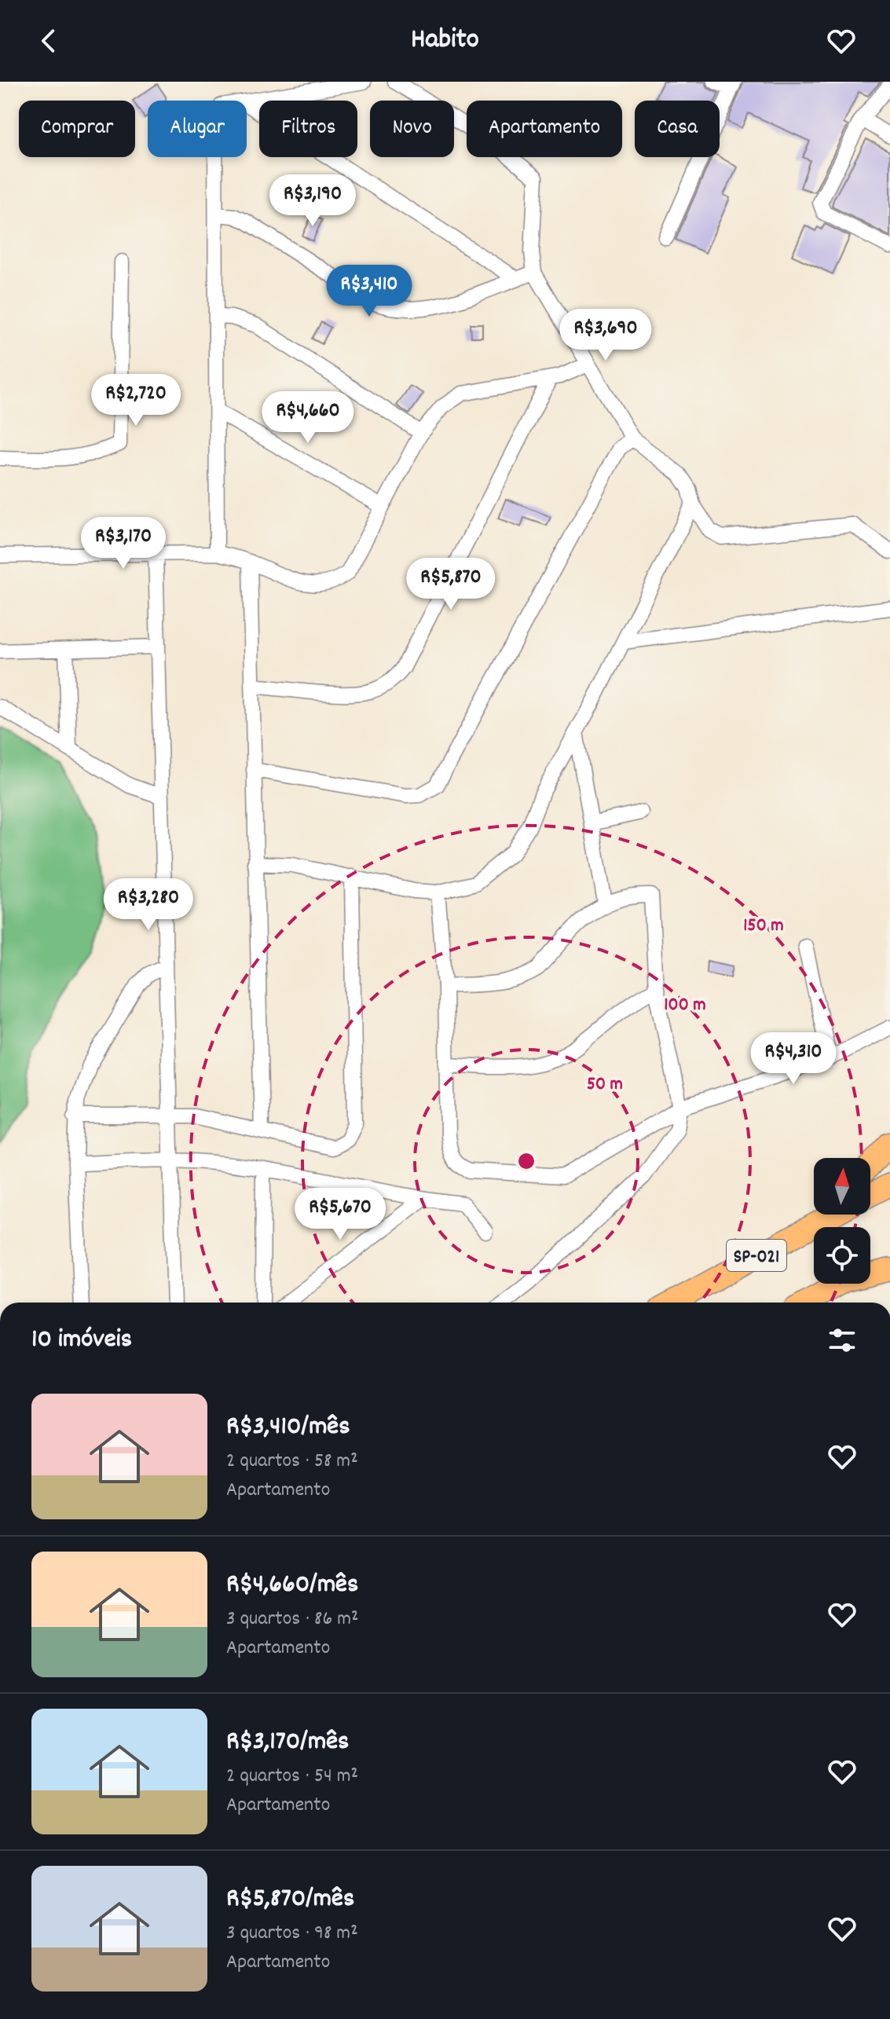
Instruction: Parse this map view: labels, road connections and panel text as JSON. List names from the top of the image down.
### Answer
{
  "streets": {
    "highway": ["SP-021"]
  },
  "north": "top",
  "page": {
    "header": "Habito",
    "chip": [
      "Comprar",
      "Alugar",
      "Filtros",
      "Novo",
      "Apartamento",
      "Casa"
    ],
    "price": [
      "R$3,190",
      "R$3,410",
      "R$3,690",
      "R$2,720",
      "R$4,660",
      "R$3,170",
      "R$5,870",
      "R$3,280",
      "R$4,310",
      "R$5,670"
    ],
    "heading": "10 imóveis",
    "list": [
      {
        "name": "R$3,410/mês",
        "note": "2 quartos · 58 m² · Apartamento"
      },
      {
        "name": "R$4,660/mês",
        "note": "3 quartos · 86 m² · Apartamento"
      },
      {
        "name": "R$3,170/mês",
        "note": "2 quartos · 54 m² · Apartamento"
      },
      {
        "name": "R$5,870/mês",
        "note": "3 quartos · 98 m² · Apartamento"
      }
    ]
  },
  "rings": ["150 m", "100 m", "50 m"]
}
